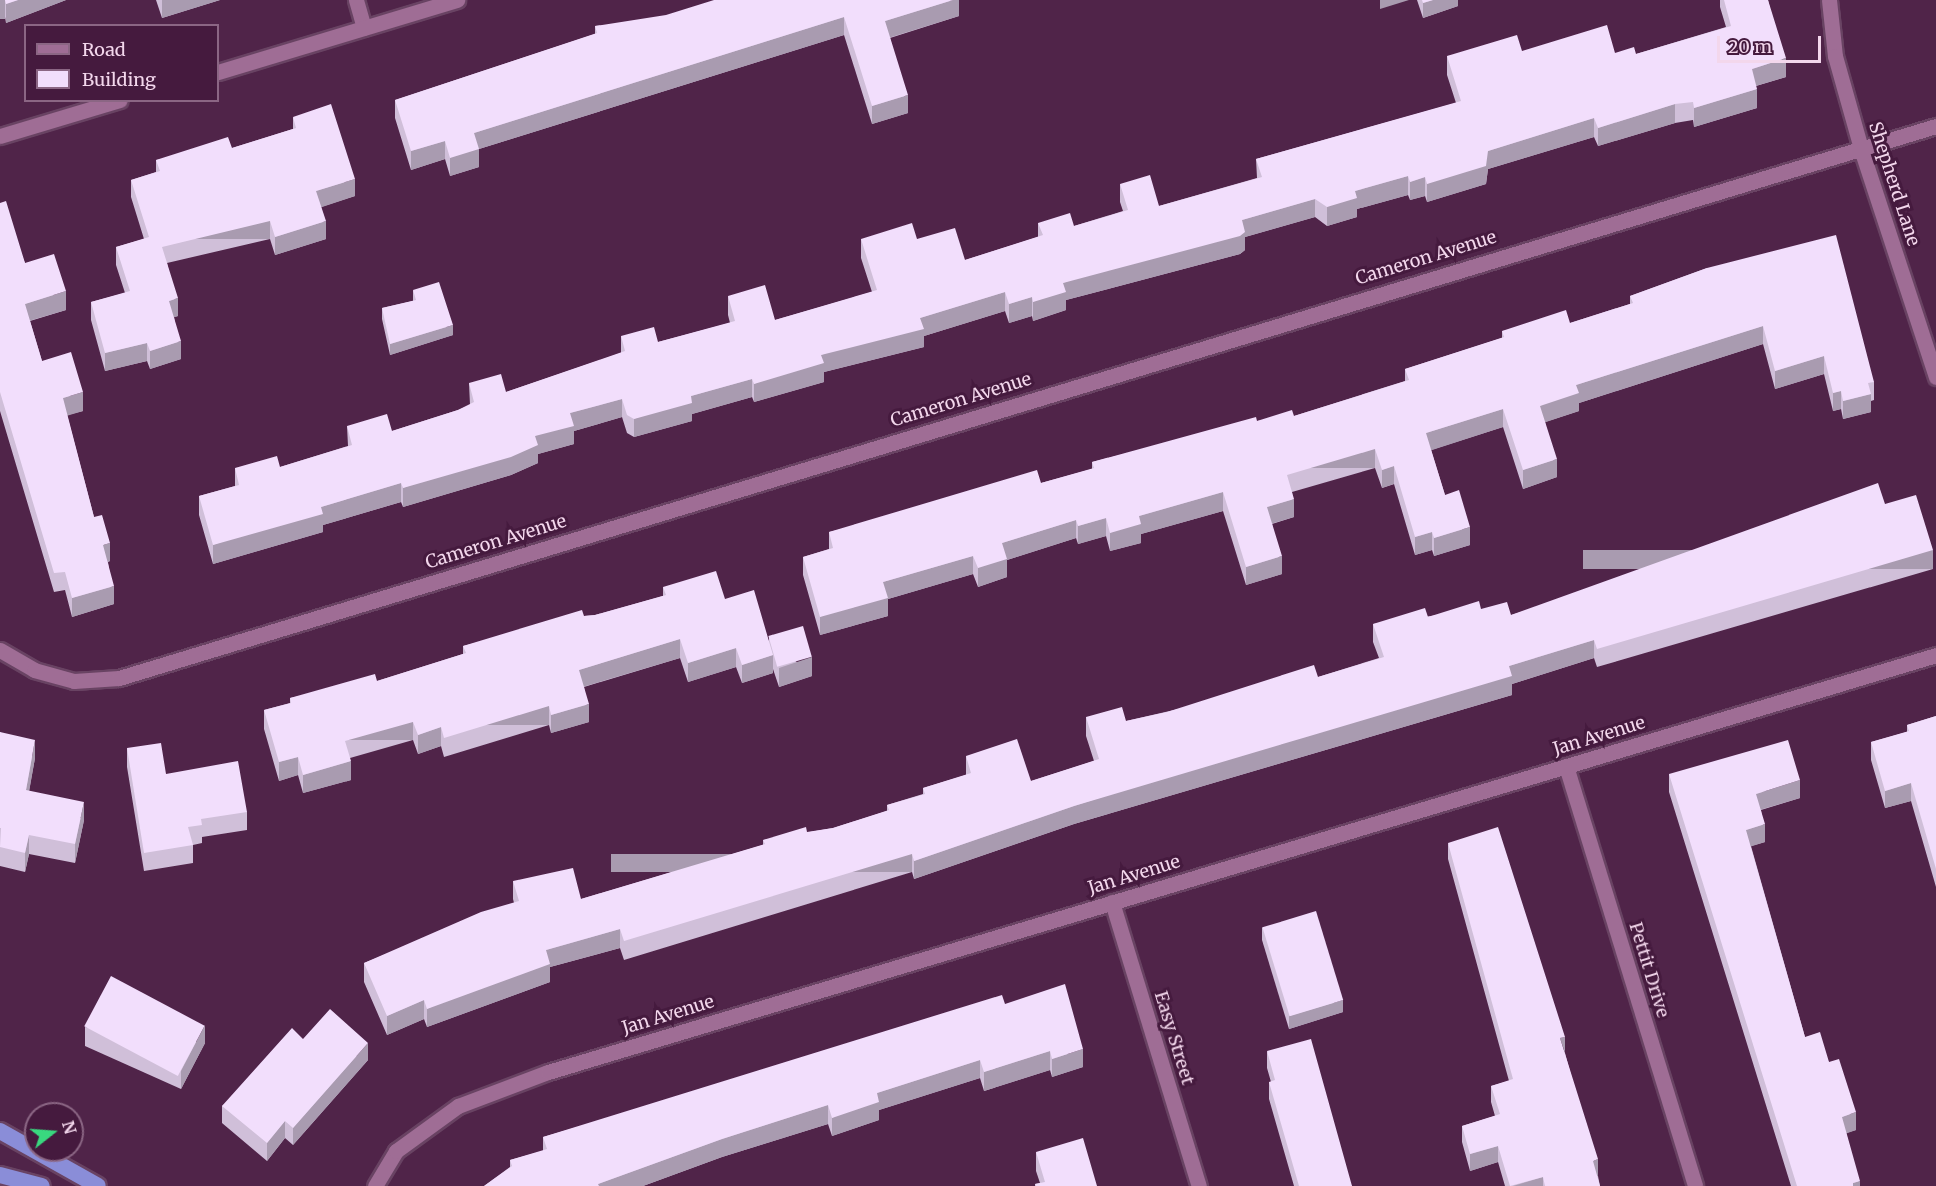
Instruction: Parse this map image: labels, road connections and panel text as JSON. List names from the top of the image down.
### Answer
{
  "streets": {
    "street": [
      "Shepherd Lane",
      "Cameron Avenue",
      "Jan Avenue",
      "Pettit Drive",
      "Easy Street"
    ]
  },
  "crossings": [
    ["Shepherd Lane", "Cameron Avenue"],
    ["Jan Avenue", "Pettit Drive"],
    ["Jan Avenue", "Easy Street"]
  ],
  "legend": ["Road", "Building"],
  "scale_bar": "20 m",
  "north": "right"
}
